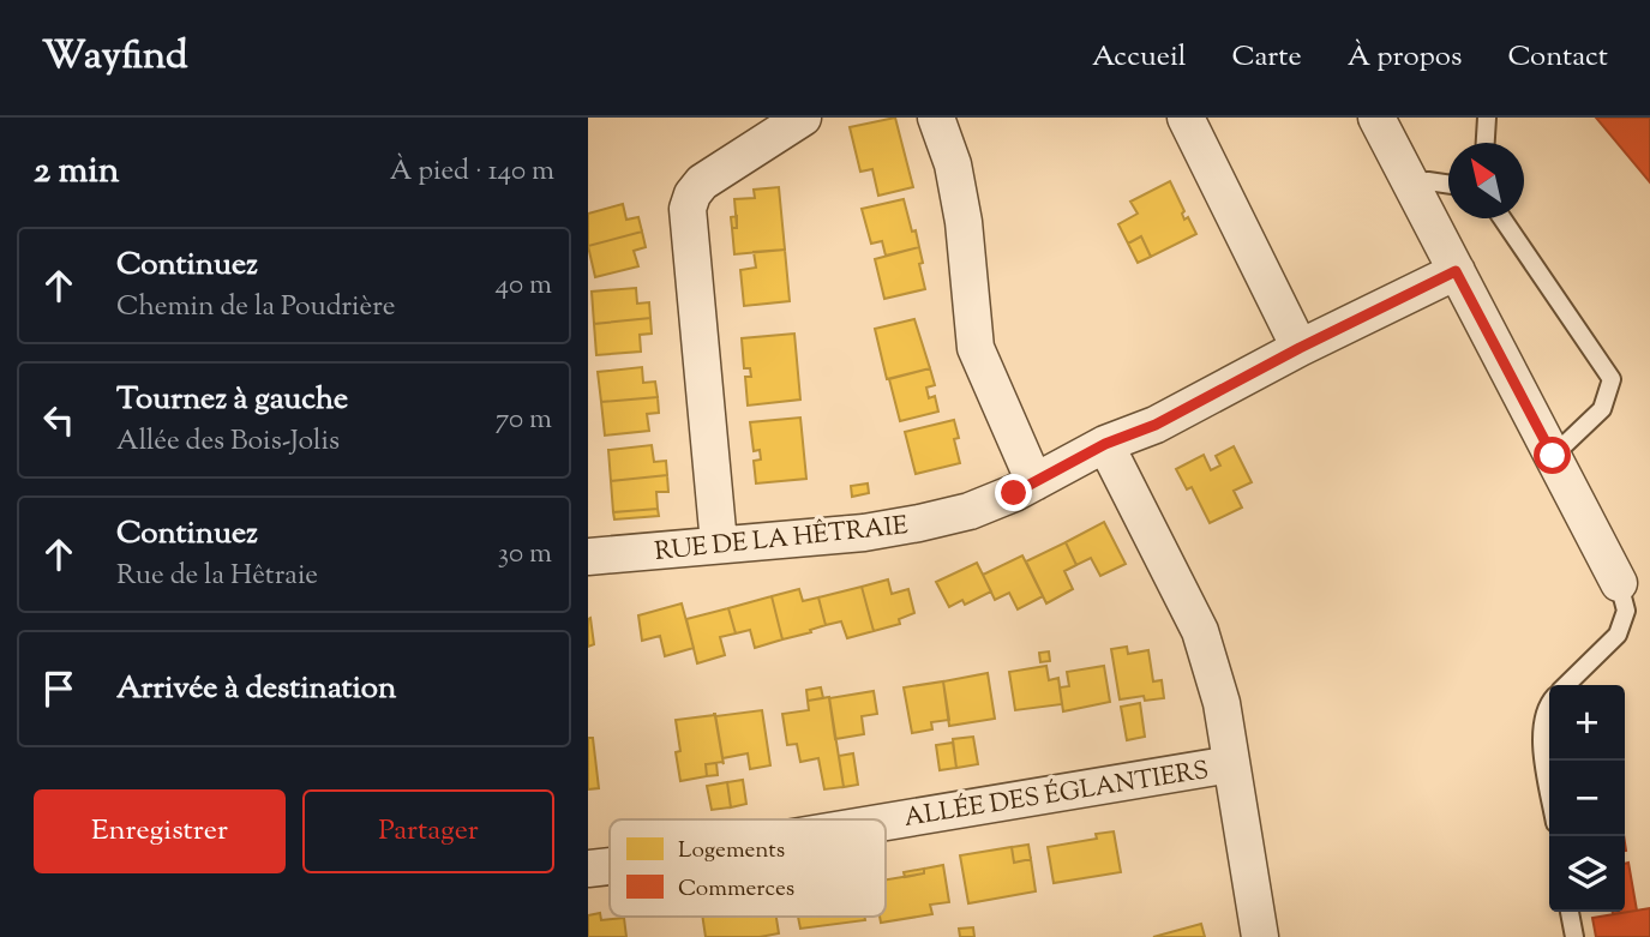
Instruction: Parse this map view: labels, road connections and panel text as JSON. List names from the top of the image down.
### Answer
{
  "streets": {
    "street": ["RUE DE LA HÊTRAIE", "ALLÉE DES ÉGLANTIERS"]
  },
  "crossings": [
    ["RUE DE LA HÊTRAIE", "ALLÉE DES ÉGLANTIERS"]
  ],
  "legend": ["Logements", "Commerces"],
  "north": "top left",
  "page": {
    "header": "Wayfind",
    "nav": [
      "Accueil",
      "Carte",
      "À propos",
      "Contact"
    ],
    "heading": ["2 min", "À pied · 140 m"],
    "list": [
      ["Continuez", "Chemin de la Poudrière", "40 m"],
      ["Tournez à gauche", "Allée des Bois-Jolis", "70 m"],
      ["Continuez", "Rue de la Hêtraie", "30 m"],
      "Arrivée à destination"
    ],
    "map_buttons": ["+", "−"],
    "buttons": ["Enregistrer", "Partager"]
  }
}
